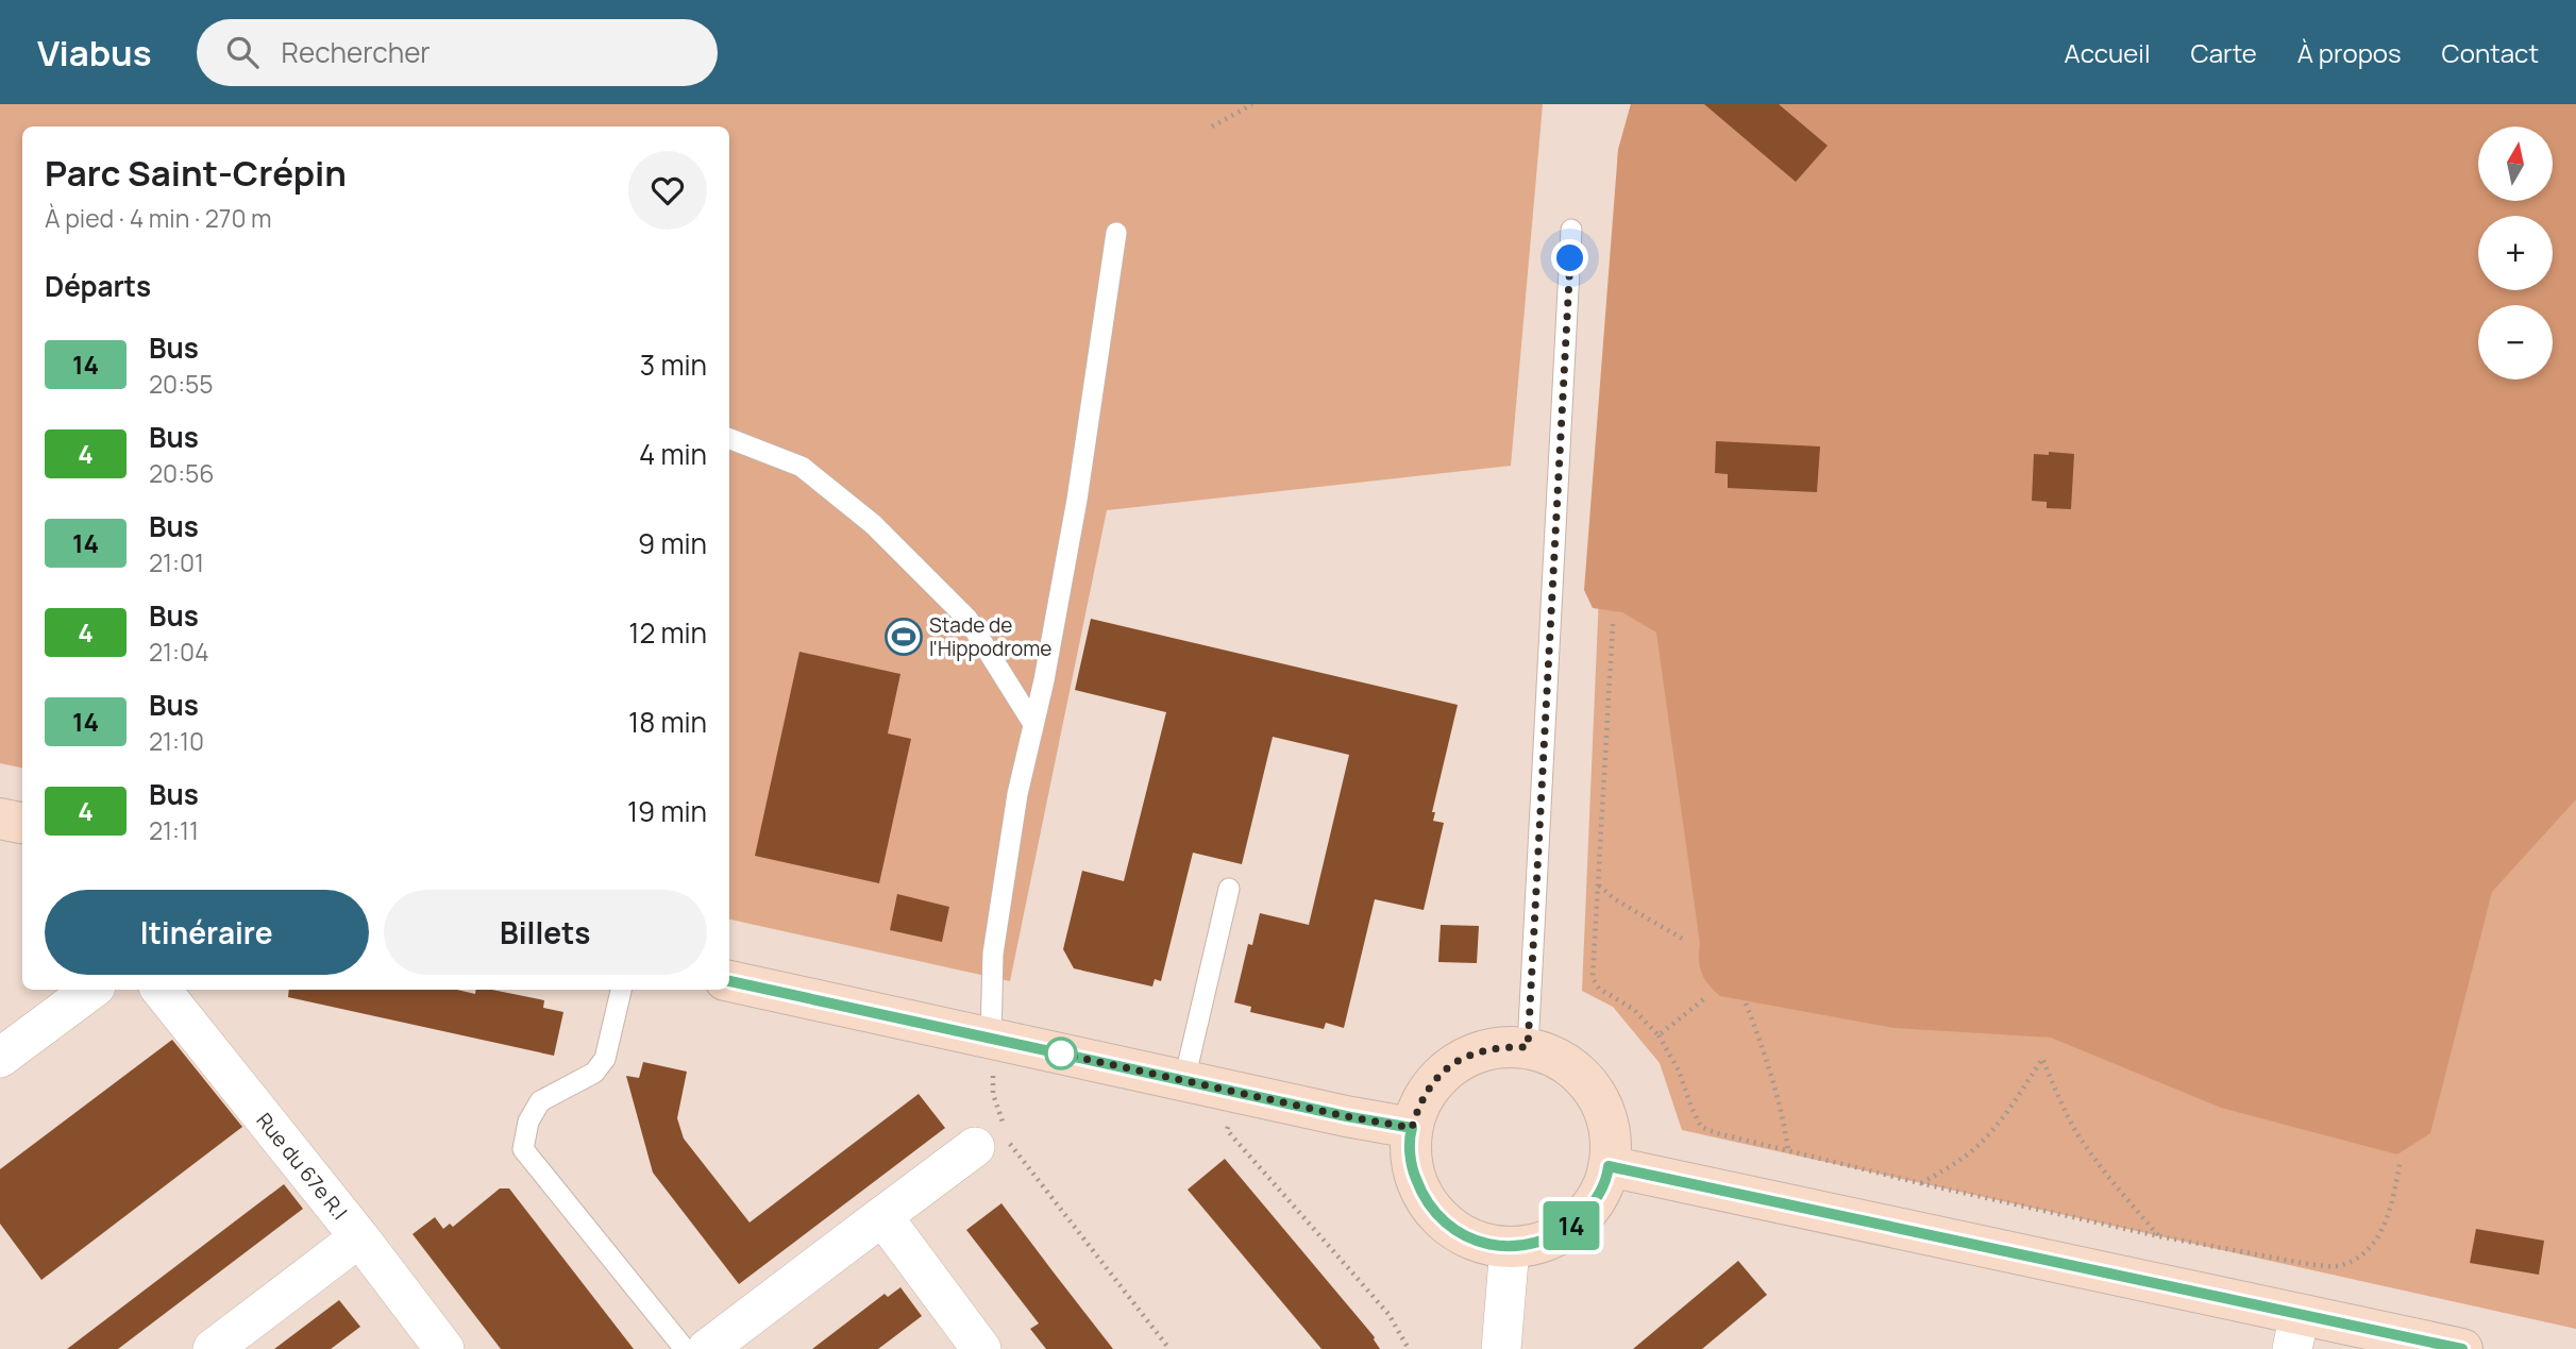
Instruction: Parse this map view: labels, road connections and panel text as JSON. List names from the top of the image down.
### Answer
{
  "streets": {
    "street": ["Rue du 67e R.I"]
  },
  "places": {
    "sports": ["Stade de l'Hippodrome"]
  },
  "lines": ["bus line 14"],
  "north": "top",
  "page": {
    "header": "Viabus",
    "search": "Rechercher",
    "nav": [
      "Accueil",
      "Carte",
      "À propos",
      "Contact"
    ],
    "on_map": "14",
    "map_buttons": ["+", "−"],
    "heading": [
      ["Parc Saint-Crépin", "À pied · 4 min · 270 m"],
      "Départs"
    ],
    "list": [
      {
        "mark": "14",
        "name": "Bus",
        "note": "20:55",
        "value": "3 min"
      },
      {
        "mark": "4",
        "name": "Bus",
        "note": "20:56",
        "value": "4 min"
      },
      {
        "mark": "14",
        "name": "Bus",
        "note": "21:01",
        "value": "9 min"
      },
      {
        "mark": "4",
        "name": "Bus",
        "note": "21:04",
        "value": "12 min"
      },
      {
        "mark": "14",
        "name": "Bus",
        "note": "21:10",
        "value": "18 min"
      },
      {
        "mark": "4",
        "name": "Bus",
        "note": "21:11",
        "value": "19 min"
      }
    ],
    "buttons": ["Itinéraire", "Billets"]
  }
}
